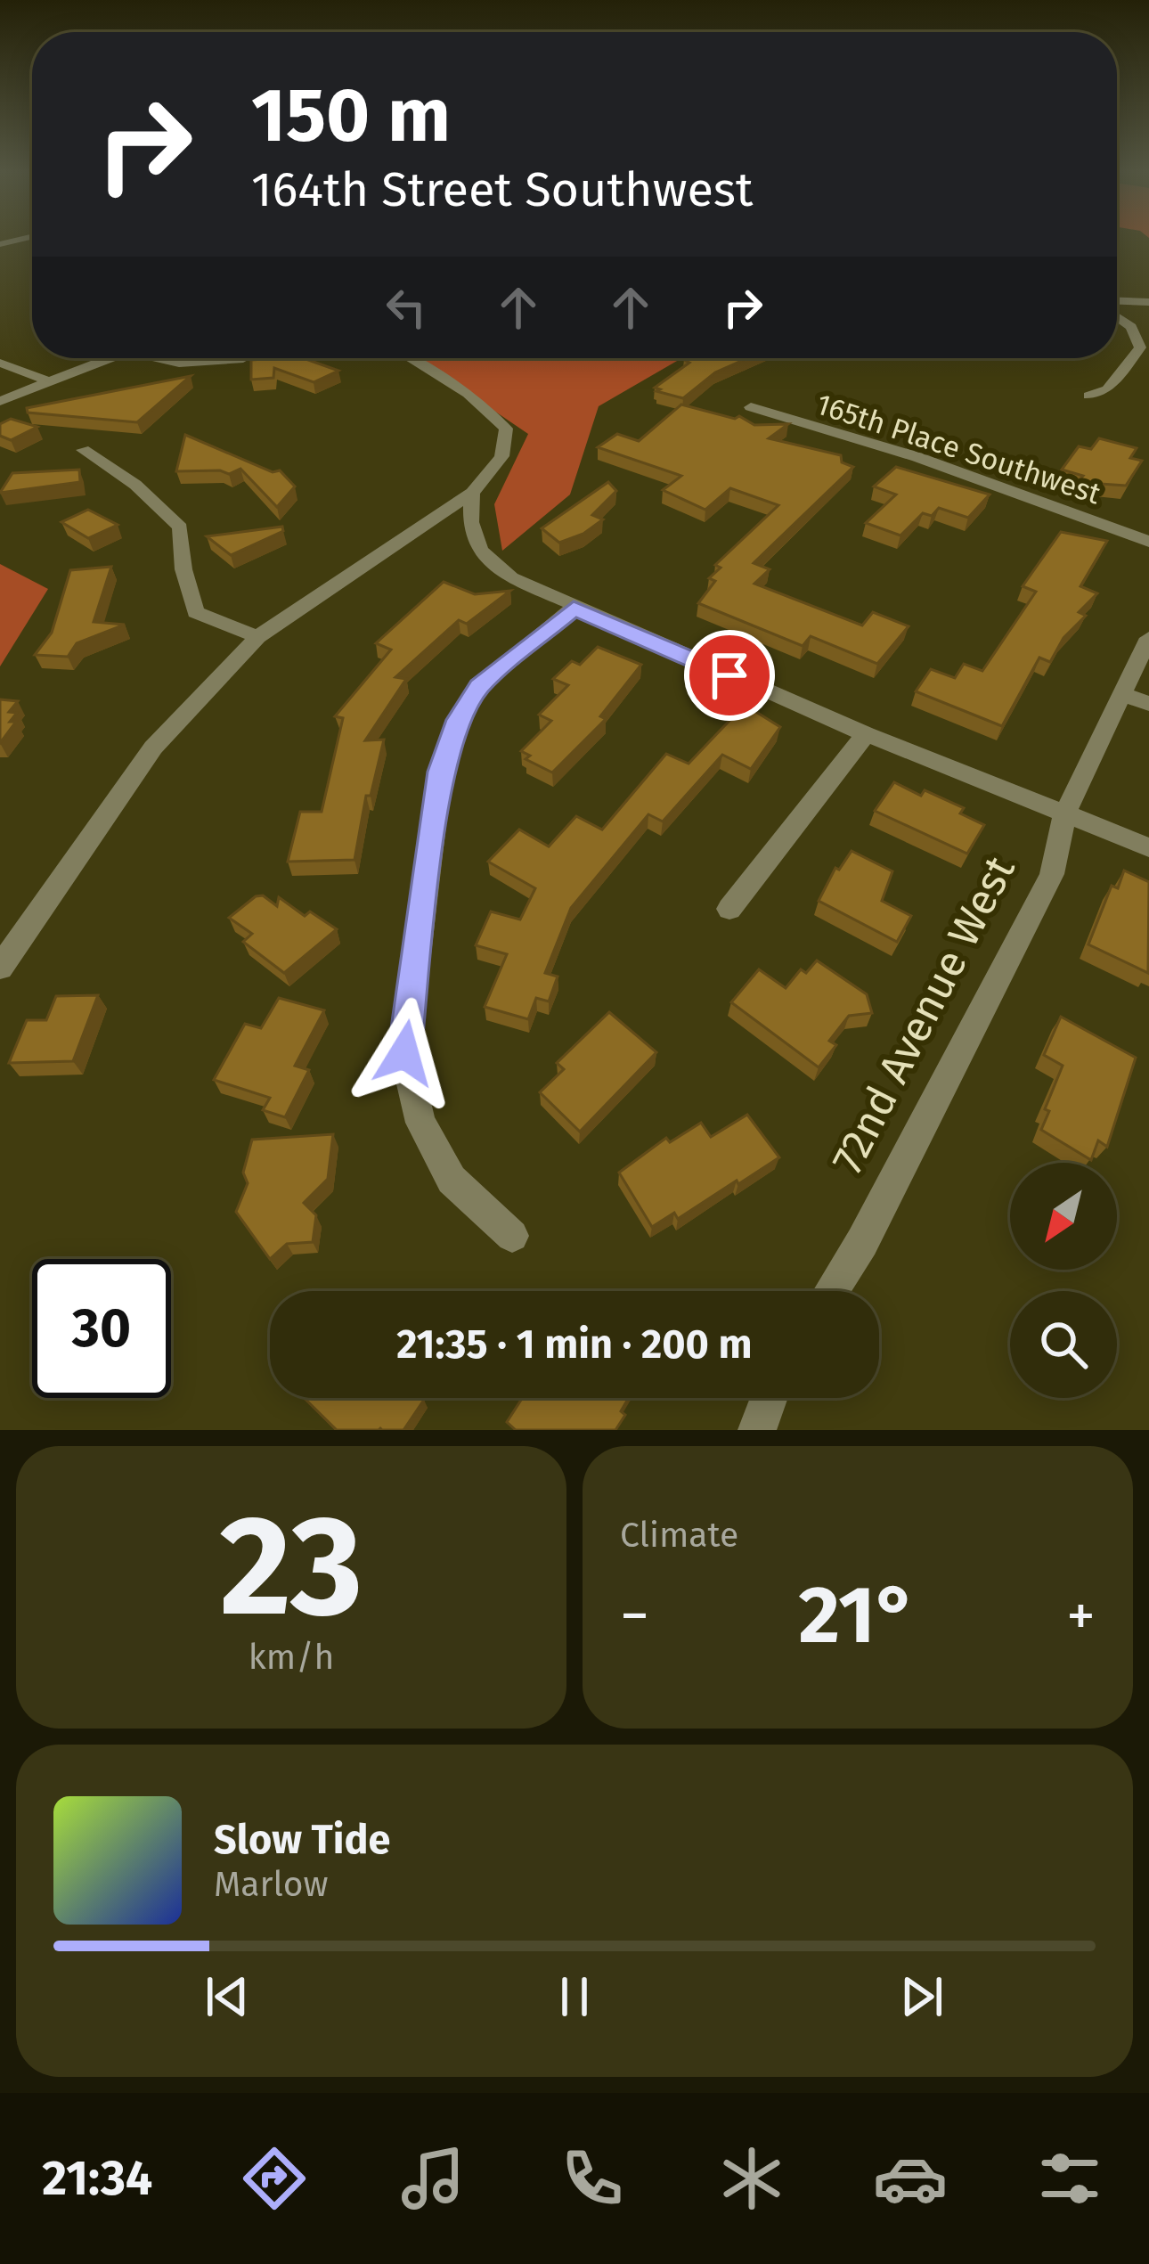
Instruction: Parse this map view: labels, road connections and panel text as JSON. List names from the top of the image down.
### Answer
{
  "streets": {
    "street": ["165th Place Southwest", "72nd Avenue West"]
  },
  "north": "bottom left",
  "page": {
    "turn": ["150 m", "164th Street Southwest"],
    "limit": "30",
    "trip": "21:35 · 1 min · 200 m",
    "tile": [
      ["23", "km/h"],
      "Climate"
    ],
    "heat": ["−", "21°", "+"],
    "song": ["Slow Tide", "Marlow"],
    "tabs": "21:34"
  }
}
